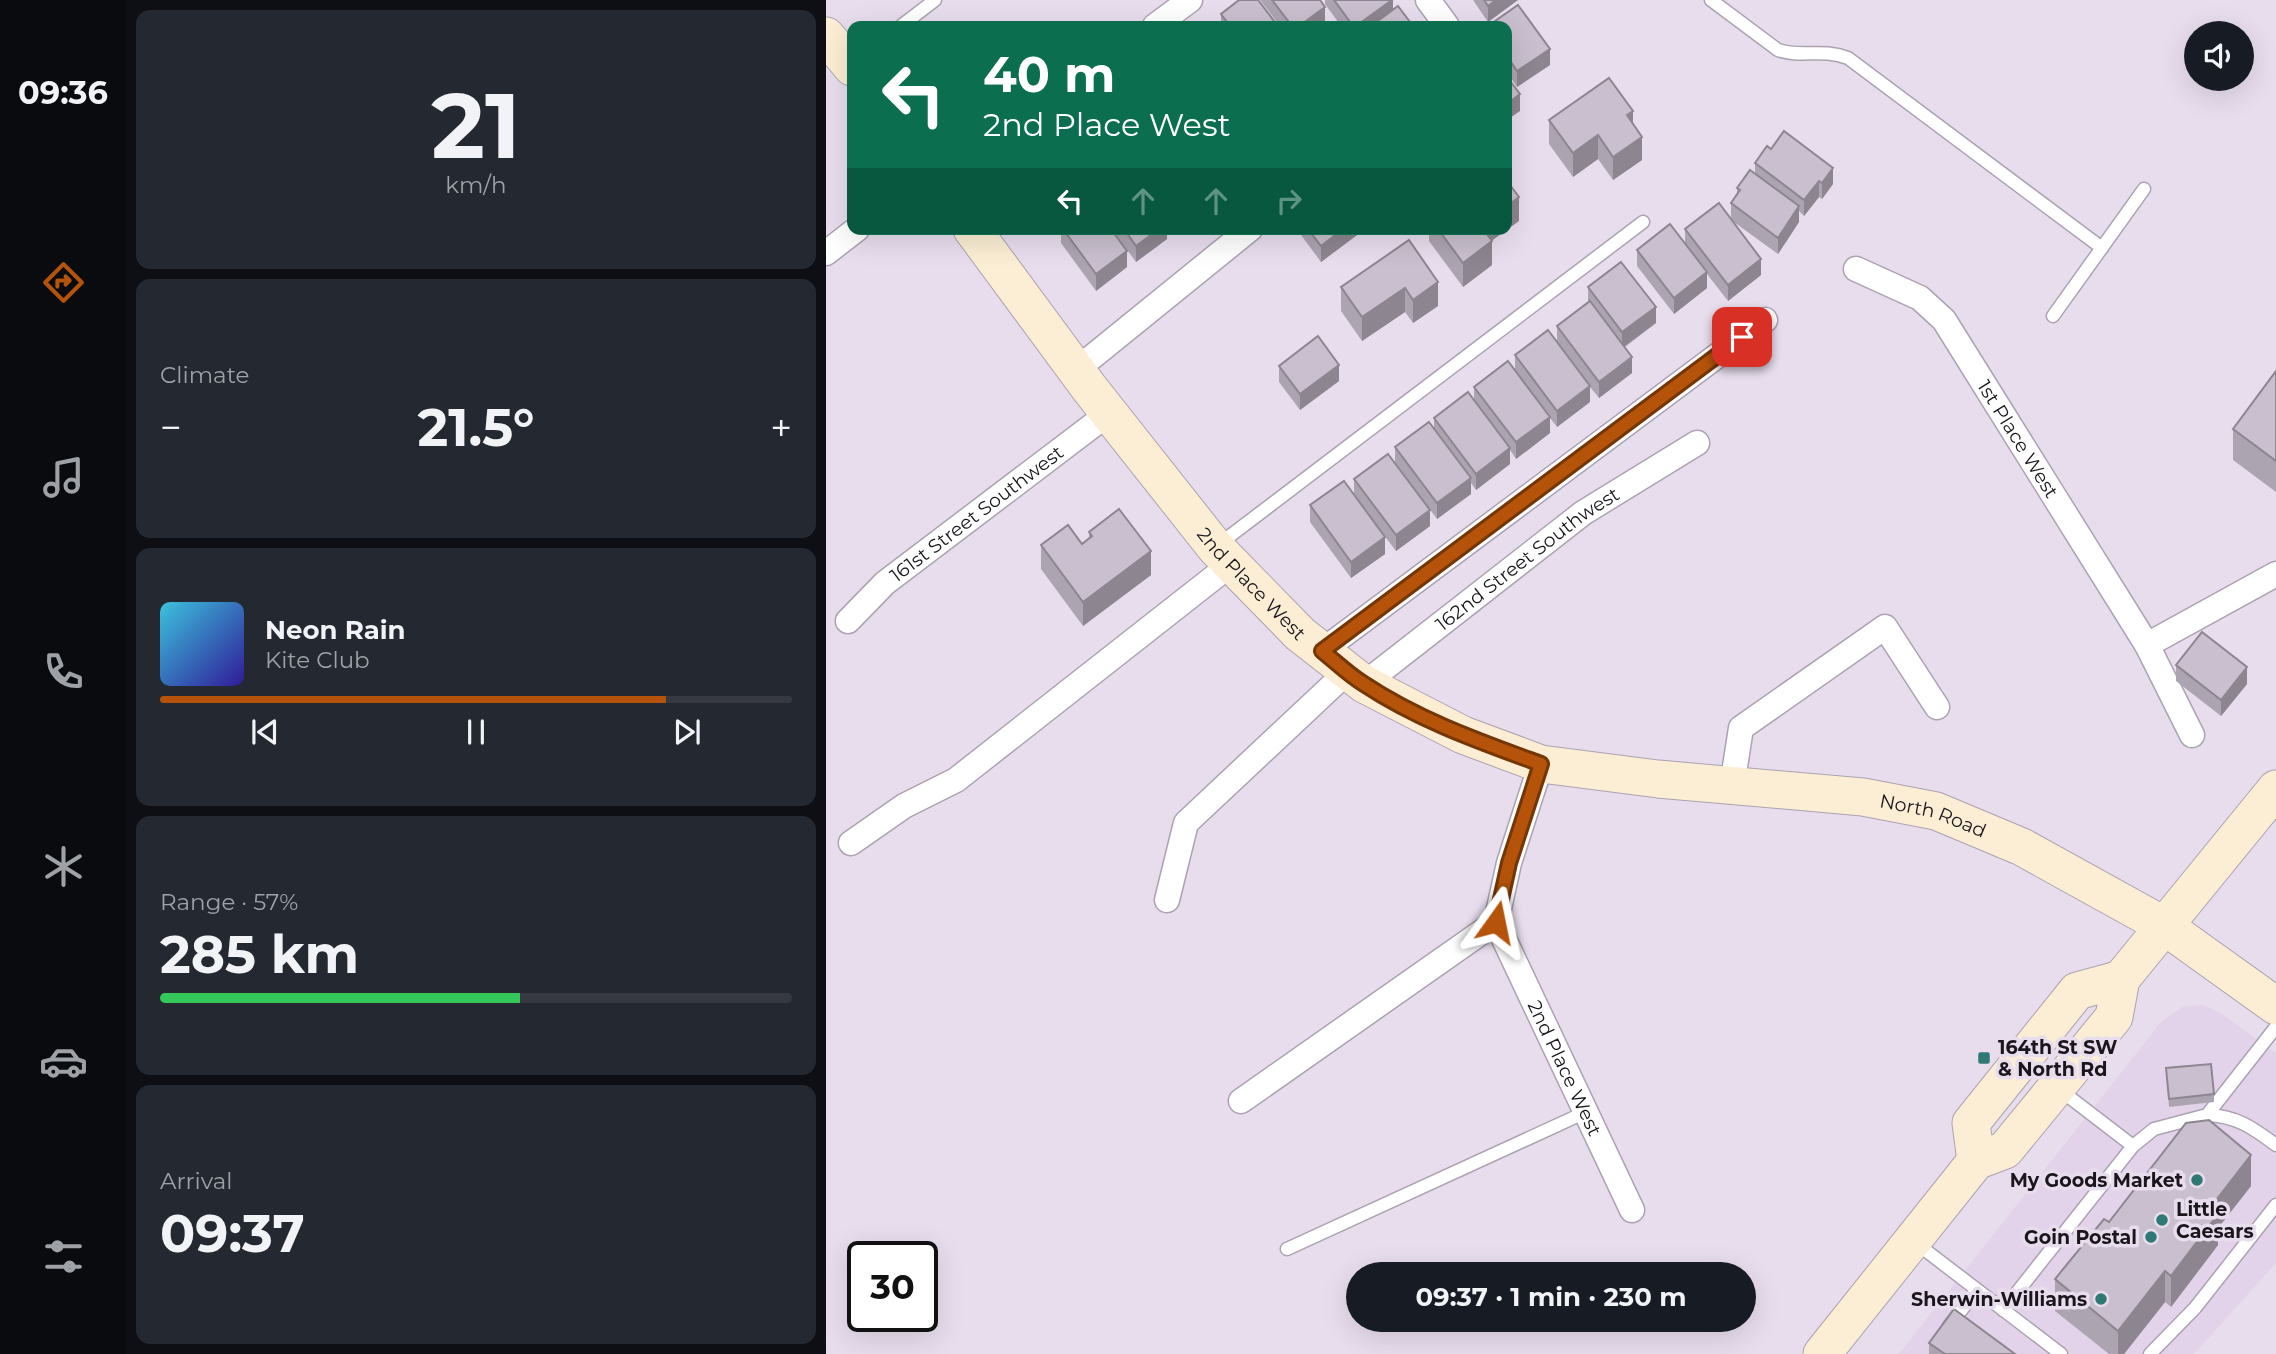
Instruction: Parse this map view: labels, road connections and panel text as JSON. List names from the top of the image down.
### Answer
{
  "streets": {
    "street": [
      "1st Place West",
      "161st Street Southwest",
      "162nd Street Southwest",
      "2nd Place West",
      "North Road"
    ]
  },
  "crossings": [
    ["161st Street Southwest", "2nd Place West"],
    ["162nd Street Southwest", "2nd Place West"],
    ["2nd Place West", "North Road"]
  ],
  "places": {
    "transit": ["164th St SW & North Rd"],
    "other": [
      "My Goods Market",
      "Little Caesars",
      "Goin Postal",
      "Sherwin-Williams"
    ]
  },
  "page": {
    "tabs": "09:36",
    "tile": [
      ["21", "km/h"],
      "Climate",
      ["Range · 57%", "285 km"],
      ["Arrival", "09:37"]
    ],
    "turn": ["40 m", "2nd Place West"],
    "heat": ["−", "21.5°", "+"],
    "song": ["Neon Rain", "Kite Club"],
    "limit": "30",
    "trip": "09:37 · 1 min · 230 m"
  }
}
